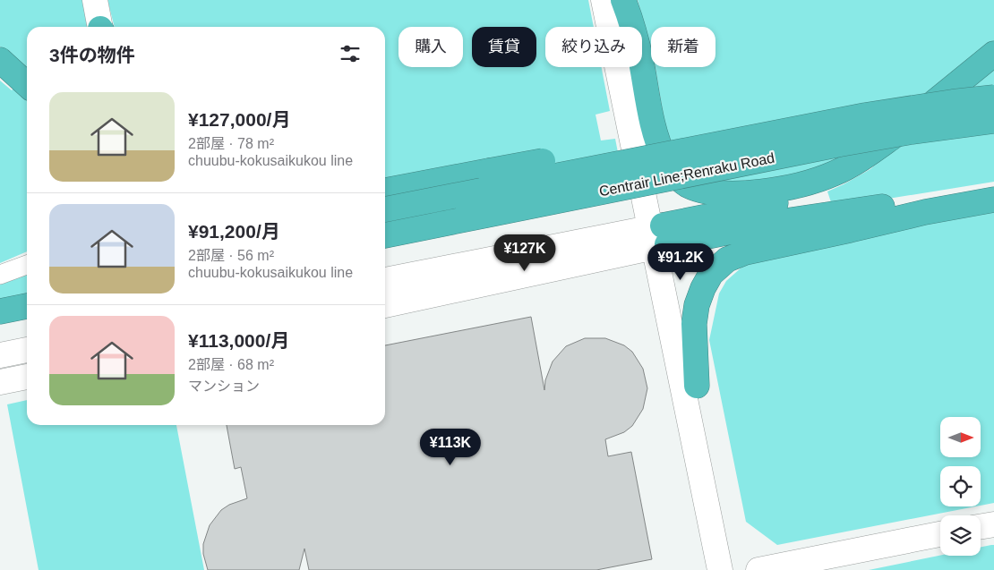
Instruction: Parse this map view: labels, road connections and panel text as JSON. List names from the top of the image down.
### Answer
{
  "streets": {
    "highway": ["Centrair Line;Renraku Road"]
  },
  "north": "right",
  "page": {
    "chip": [
      "購入",
      "賃貸",
      "絞り込み",
      "新着"
    ],
    "heading": "3件の物件",
    "list": [
      {
        "name": "¥127,000/月",
        "note": "2部屋 · 78 m² · chuubu-kokusaikukou line"
      },
      {
        "name": "¥91,200/月",
        "note": "2部屋 · 56 m² · chuubu-kokusaikukou line"
      },
      {
        "name": "¥113,000/月",
        "note": "2部屋 · 68 m² · マンション"
      }
    ],
    "price": ["¥127K", "¥91.2K", "¥113K"]
  }
}
